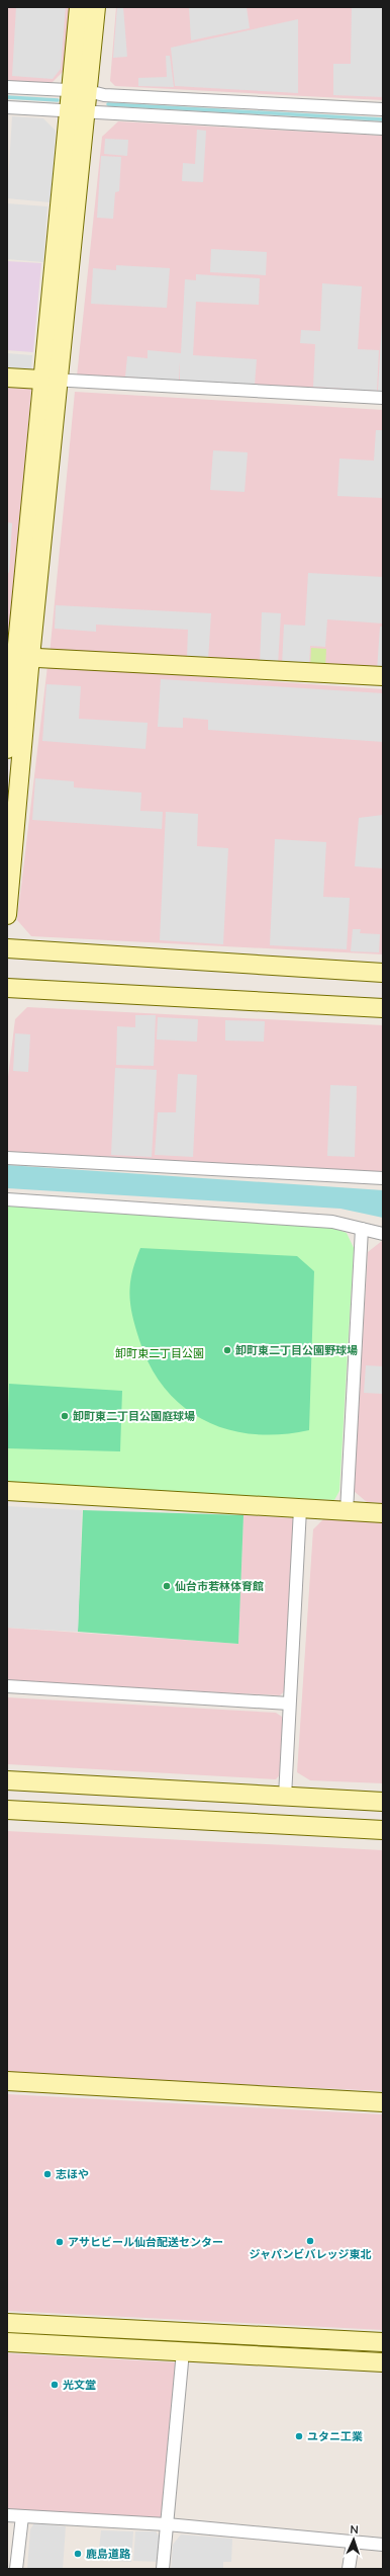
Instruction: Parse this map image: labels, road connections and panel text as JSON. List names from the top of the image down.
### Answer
{
  "parks": ["卸町東二丁目公園"],
  "places": [
    "卸町東二丁目公園野球場",
    "卸町東二丁目公園庭球場",
    "仙台市若林体育館",
    "志ほや",
    "ジャパンビバレッジ東北",
    "アサヒビール仙台配送センター",
    "光文堂",
    "ユタニ工業",
    "鹿島道路"
  ],
  "north": "top"
}
